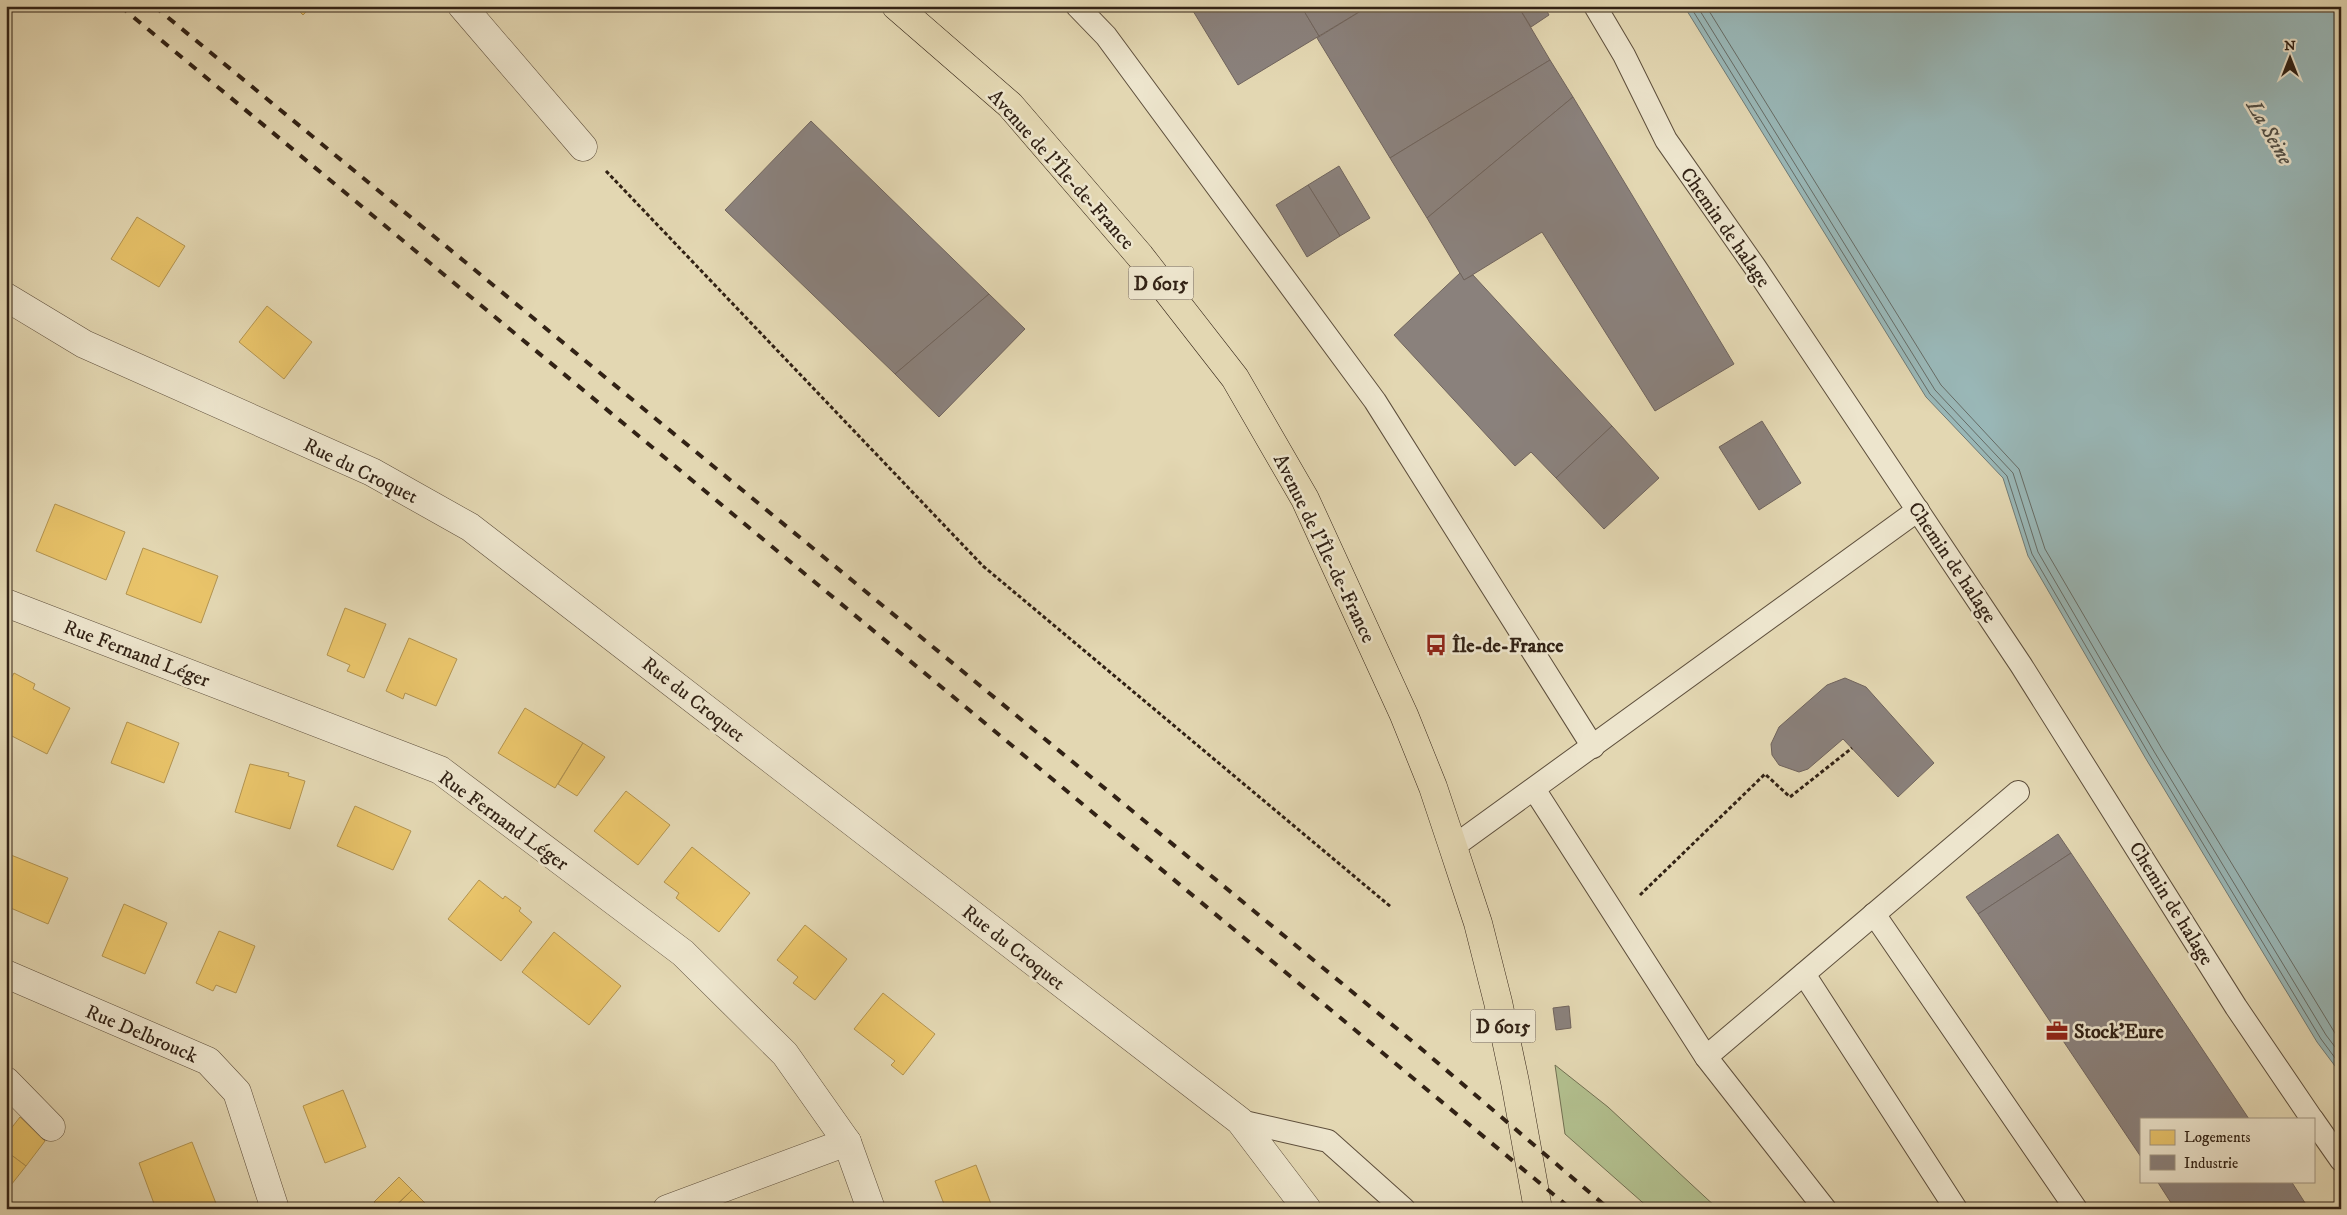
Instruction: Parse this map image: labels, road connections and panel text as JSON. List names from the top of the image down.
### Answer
{
  "streets": {
    "main road": ["Avenue de l'Île-de-France", "D 6015"],
    "street": ["Rue du Croquet", "Rue Fernand Léger", "Rue Delbrouck"],
    "lane": ["Chemin de halage"]
  },
  "water": ["La Seine"],
  "places": {
    "bus stop": ["Île-de-France"],
    "office": ["Stock'Eure"]
  },
  "legend": ["Logements", "Industrie"],
  "north": "top"
}
